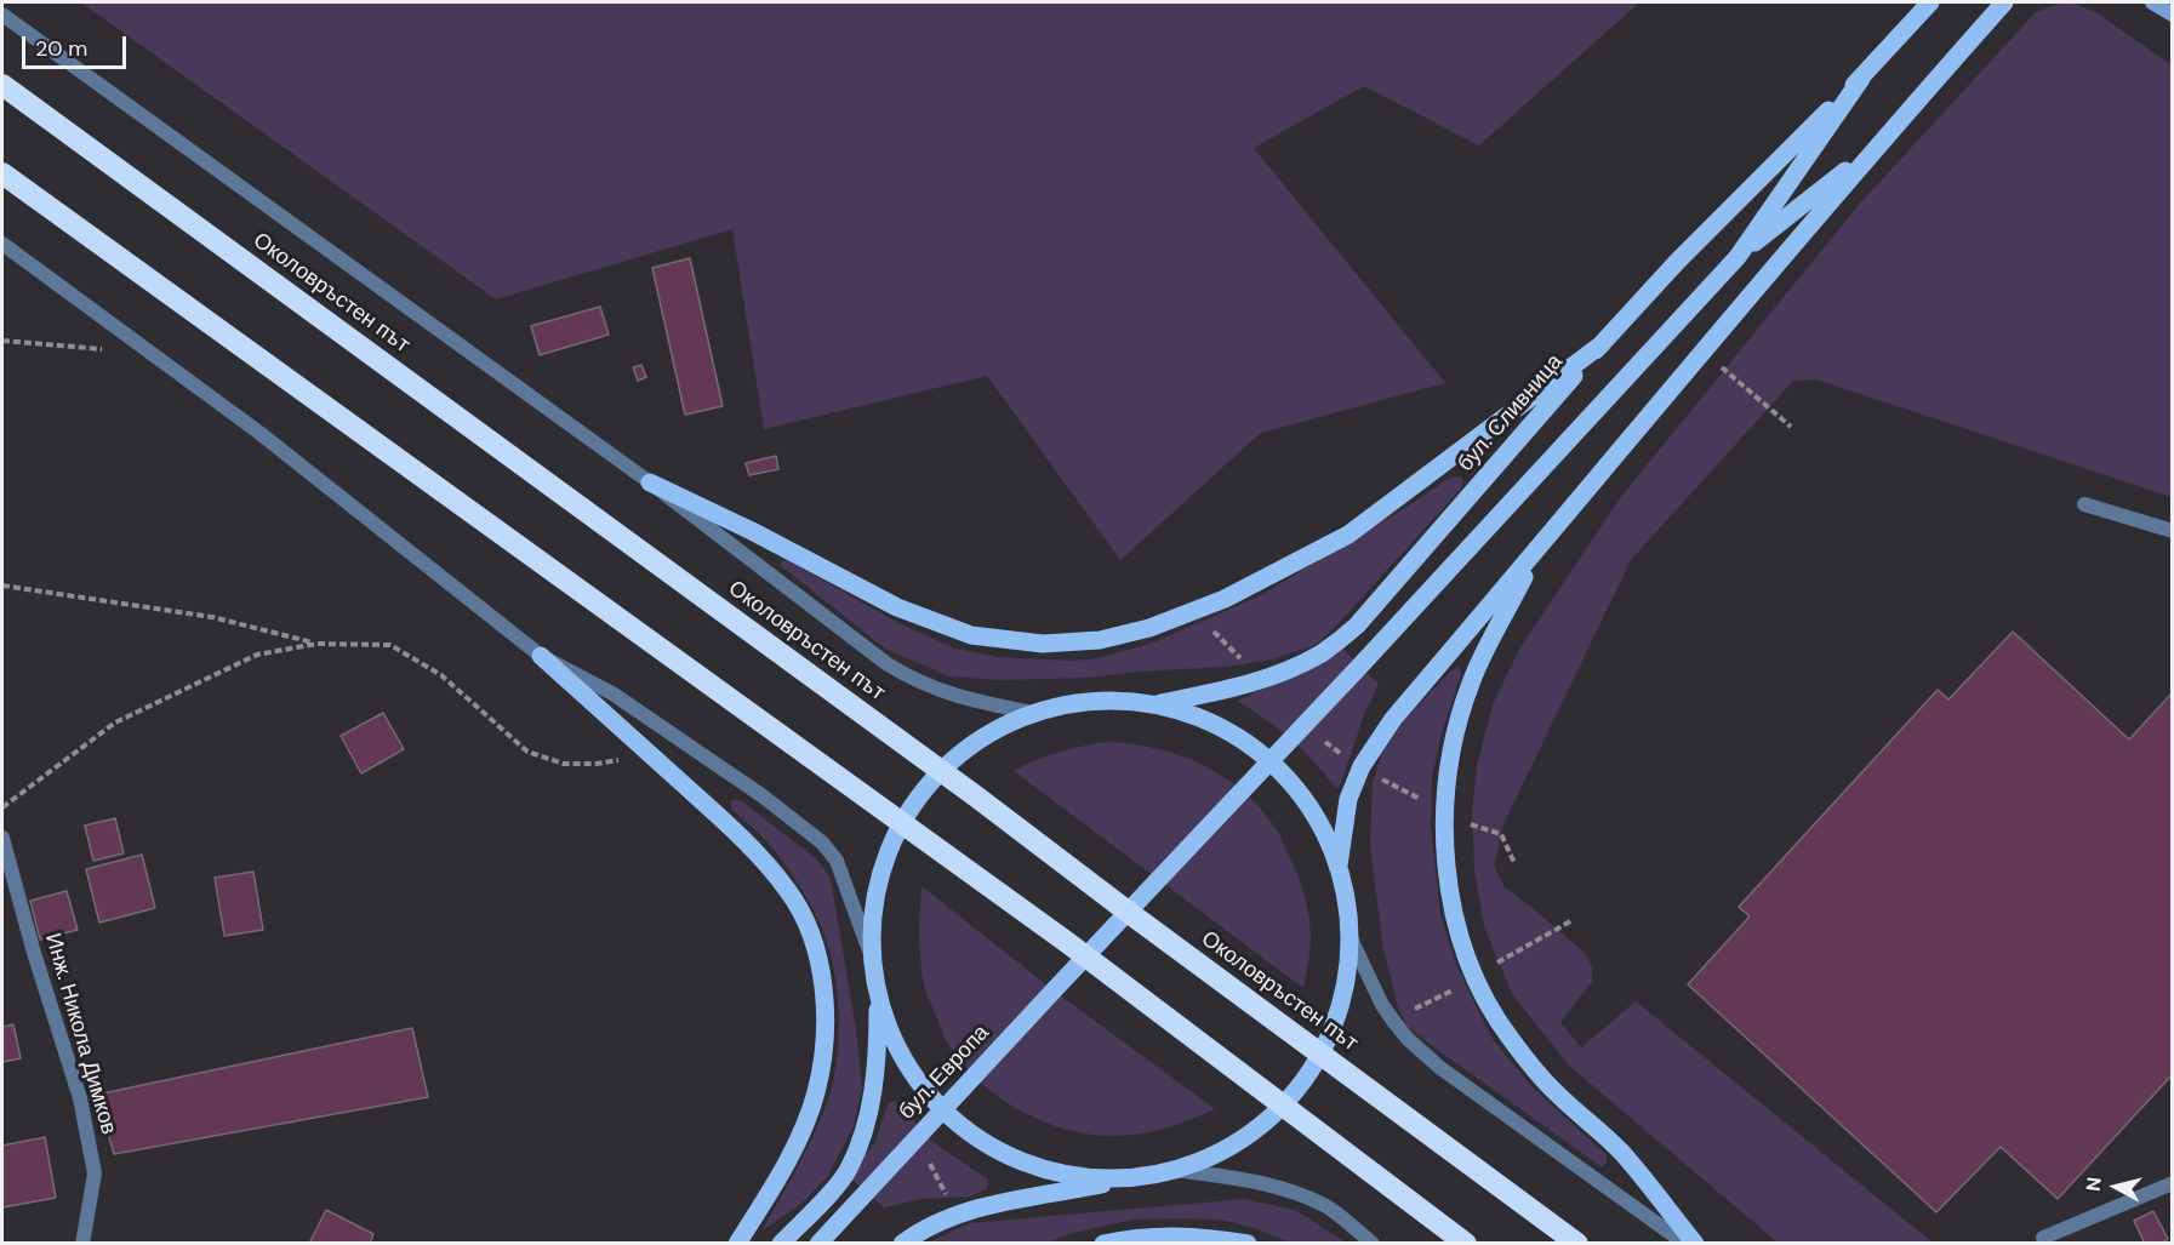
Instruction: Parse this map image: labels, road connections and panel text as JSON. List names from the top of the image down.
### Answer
{
  "streets": {
    "highway": ["Околовръстен път"],
    "main road": ["бул. Сливница", "бул. Европа"],
    "street": ["Инж. Никола Димков"]
  },
  "crossings": [
    ["бул. Сливница", "бул. Европа"]
  ],
  "scale_bar": "20 m",
  "north": "left"
}
